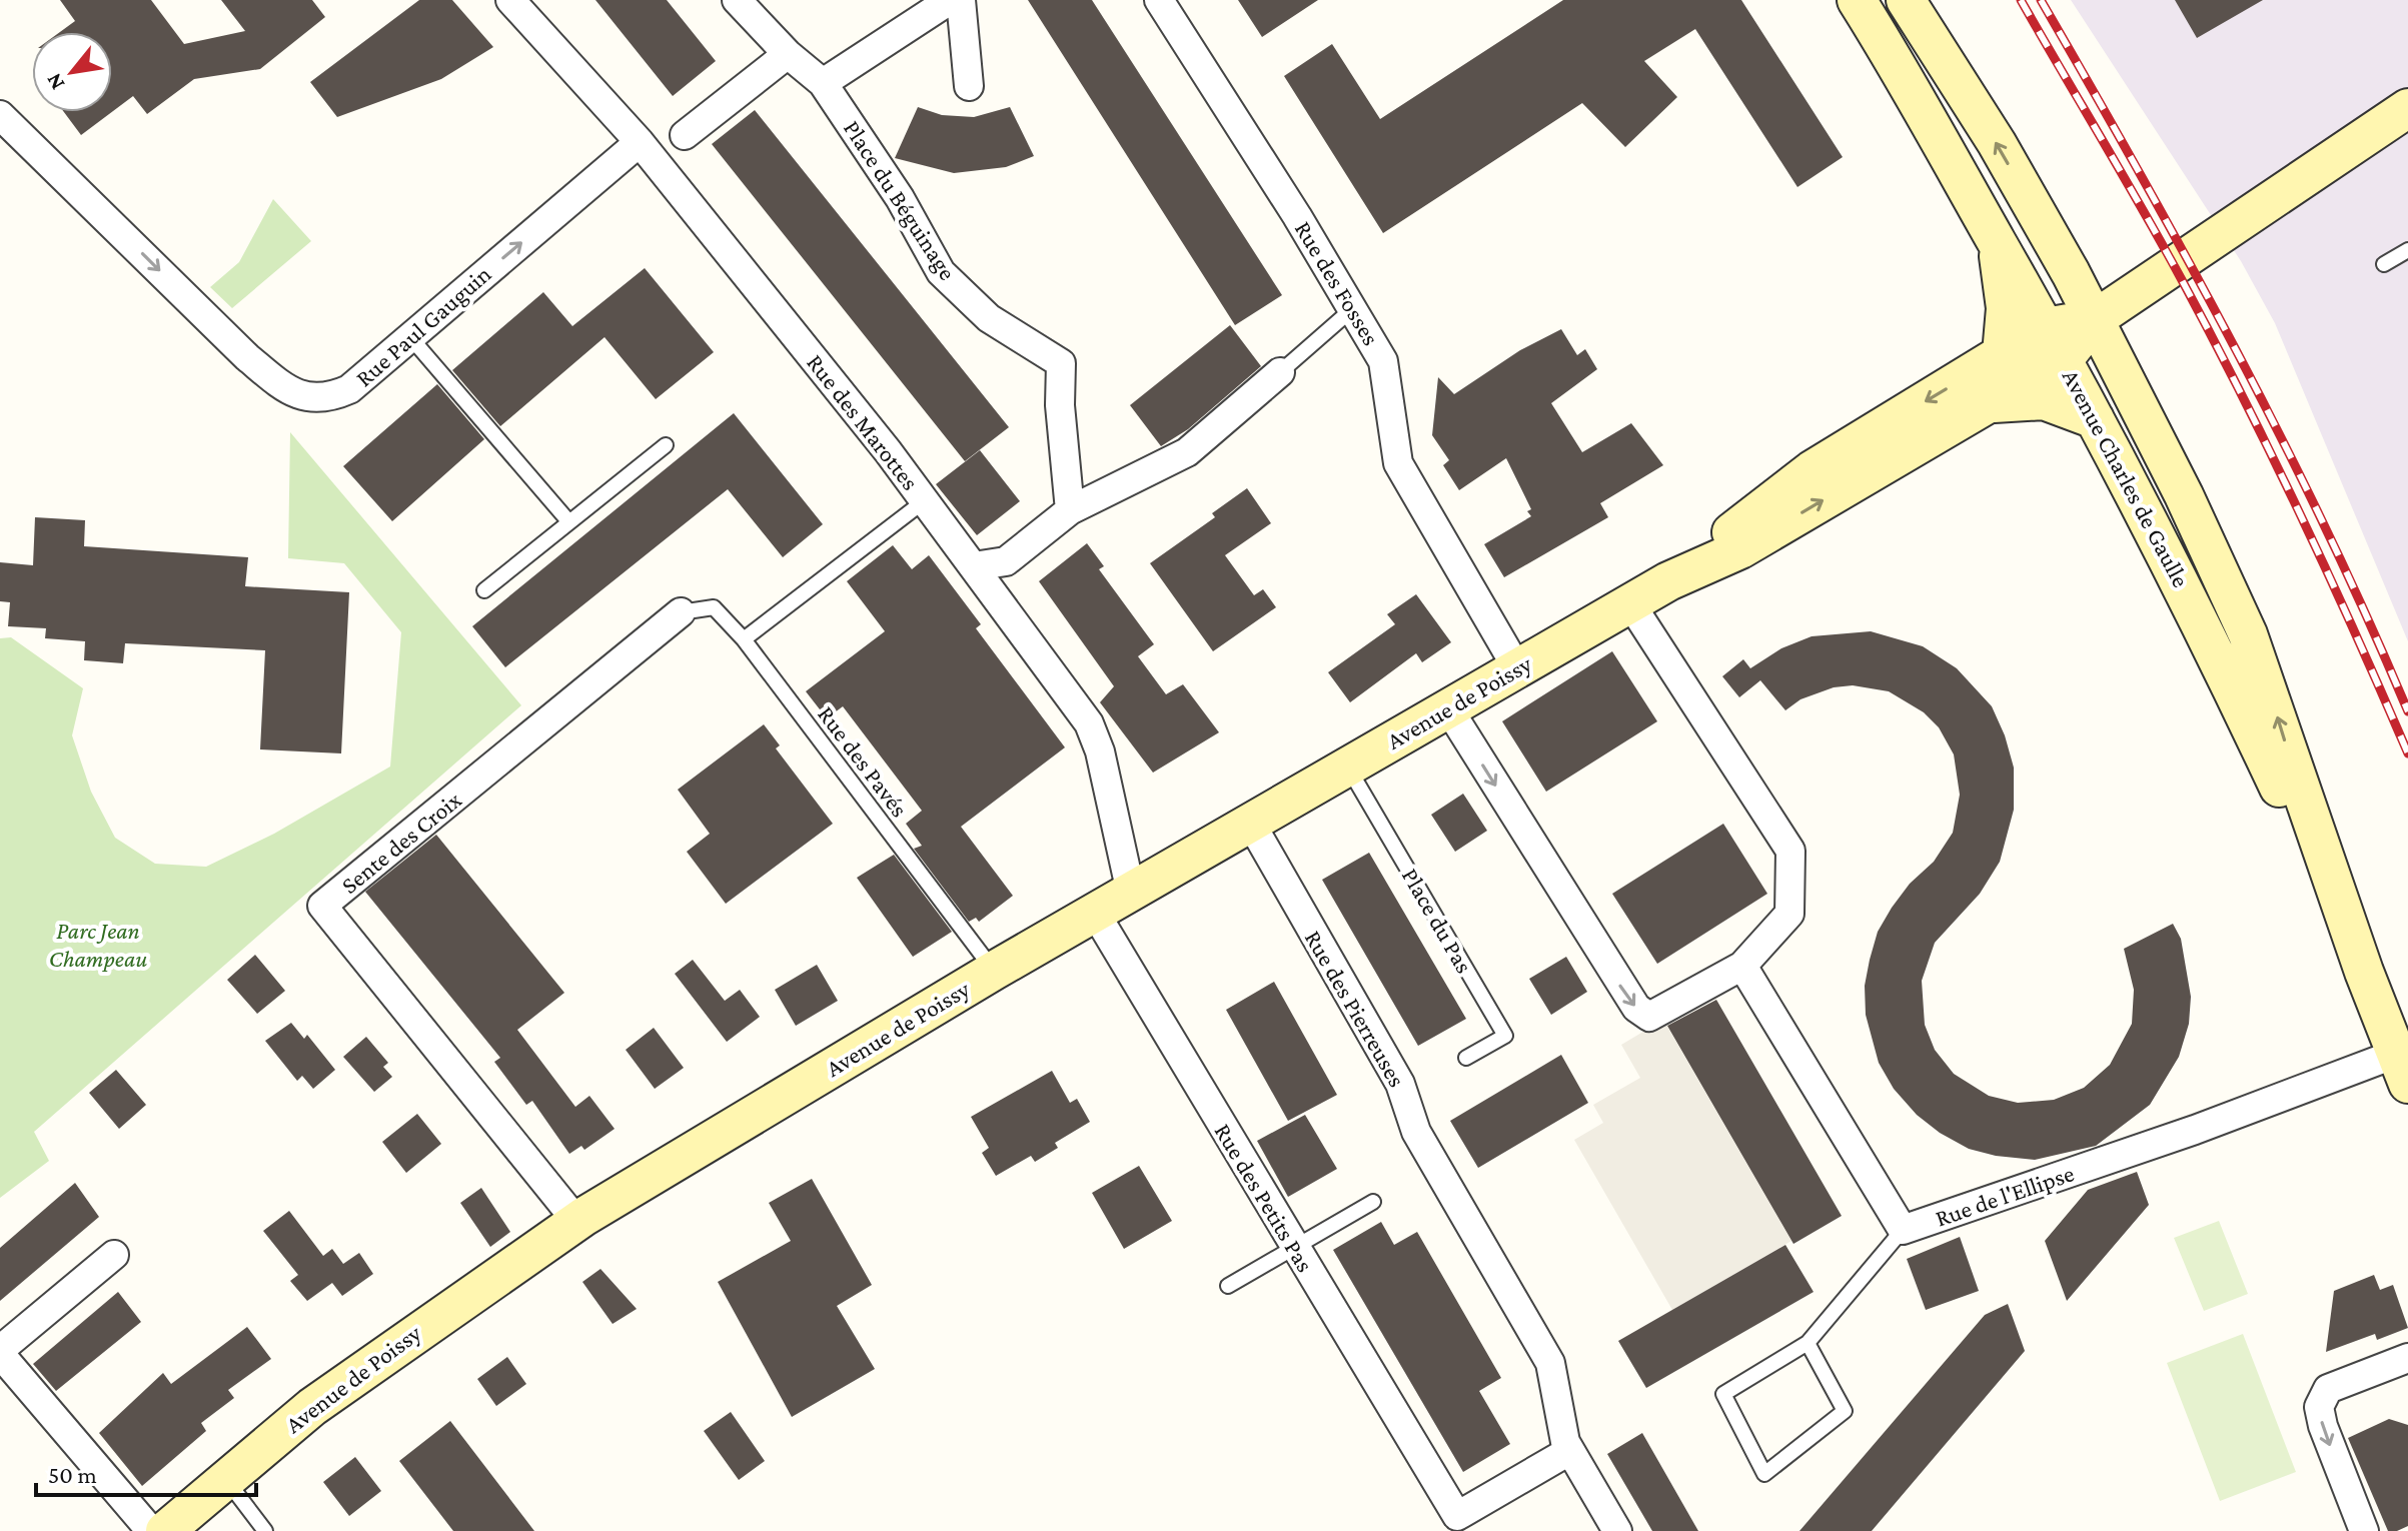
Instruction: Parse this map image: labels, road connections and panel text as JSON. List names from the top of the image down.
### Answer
{
  "streets": {
    "main road": ["Avenue Charles de Gaulle", "Avenue de Poissy"],
    "street": [
      "Place du Béguinage",
      "Rue des Fosses",
      "Rue Paul Gauguin",
      "Rue des Marottes",
      "Sente des Croix",
      "Rue des Pierreuses",
      "Rue de l'Ellipse",
      "Rue des Petits Pas"
    ],
    "lane": ["Rue des Pavés", "Place du Pas"]
  },
  "crossings": [
    ["Rue des Fosses", "Avenue de Poissy"],
    ["Rue Paul Gauguin", "Rue des Marottes"],
    ["Rue des Marottes", "Avenue de Poissy"],
    ["Avenue Charles de Gaulle", "Avenue de Poissy"],
    ["Avenue Charles de Gaulle", "Rue de l'Ellipse"],
    ["Avenue de Poissy", "Rue des Pavés"],
    ["Avenue de Poissy", "Sente des Croix"],
    ["Avenue de Poissy", "Place du Pas"],
    ["Avenue de Poissy", "Rue des Pierreuses"],
    ["Avenue de Poissy", "Rue des Petits Pas"],
    ["Rue des Pavés", "Sente des Croix"],
    ["Rue des Pierreuses", "Rue des Petits Pas"]
  ],
  "parks": ["Parc Jean Champeau"],
  "scale_bar": "50 m",
  "north": "bottom left"
}
